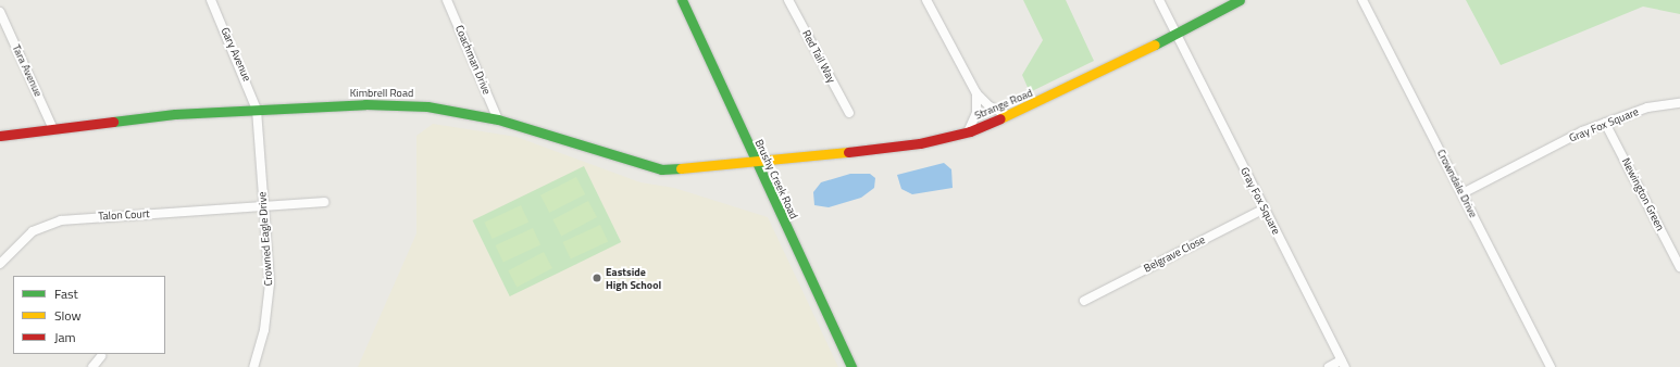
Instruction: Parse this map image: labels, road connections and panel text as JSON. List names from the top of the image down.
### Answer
{
  "streets": {
    "street": [
      "Gary Avenue",
      "Red Tail Way",
      "Coachman Drive",
      "Tara Avenue",
      "Kimbrell Road",
      "Strange Road",
      "Gray Fox Square",
      "Brushy Creek Road",
      "Crowndale Drive",
      "Newington Green",
      "Talon Court",
      "Crowned Eagle Drive",
      "Belgrave Close"
    ]
  },
  "crossings": [
    ["Gary Avenue", "Kimbrell Road"],
    ["Gary Avenue", "Crowned Eagle Drive"],
    ["Coachman Drive", "Kimbrell Road"],
    ["Tara Avenue", "Kimbrell Road"],
    ["Kimbrell Road", "Strange Road"],
    ["Kimbrell Road", "Brushy Creek Road"],
    ["Kimbrell Road", "Crowned Eagle Drive"],
    ["Strange Road", "Gray Fox Square"],
    ["Strange Road", "Brushy Creek Road"],
    ["Gray Fox Square", "Crowndale Drive"],
    ["Gray Fox Square", "Newington Green"],
    ["Gray Fox Square", "Belgrave Close"],
    ["Talon Court", "Crowned Eagle Drive"]
  ],
  "places": ["Eastside High School"],
  "legend": ["Fast", "Slow", "Jam"]
}
